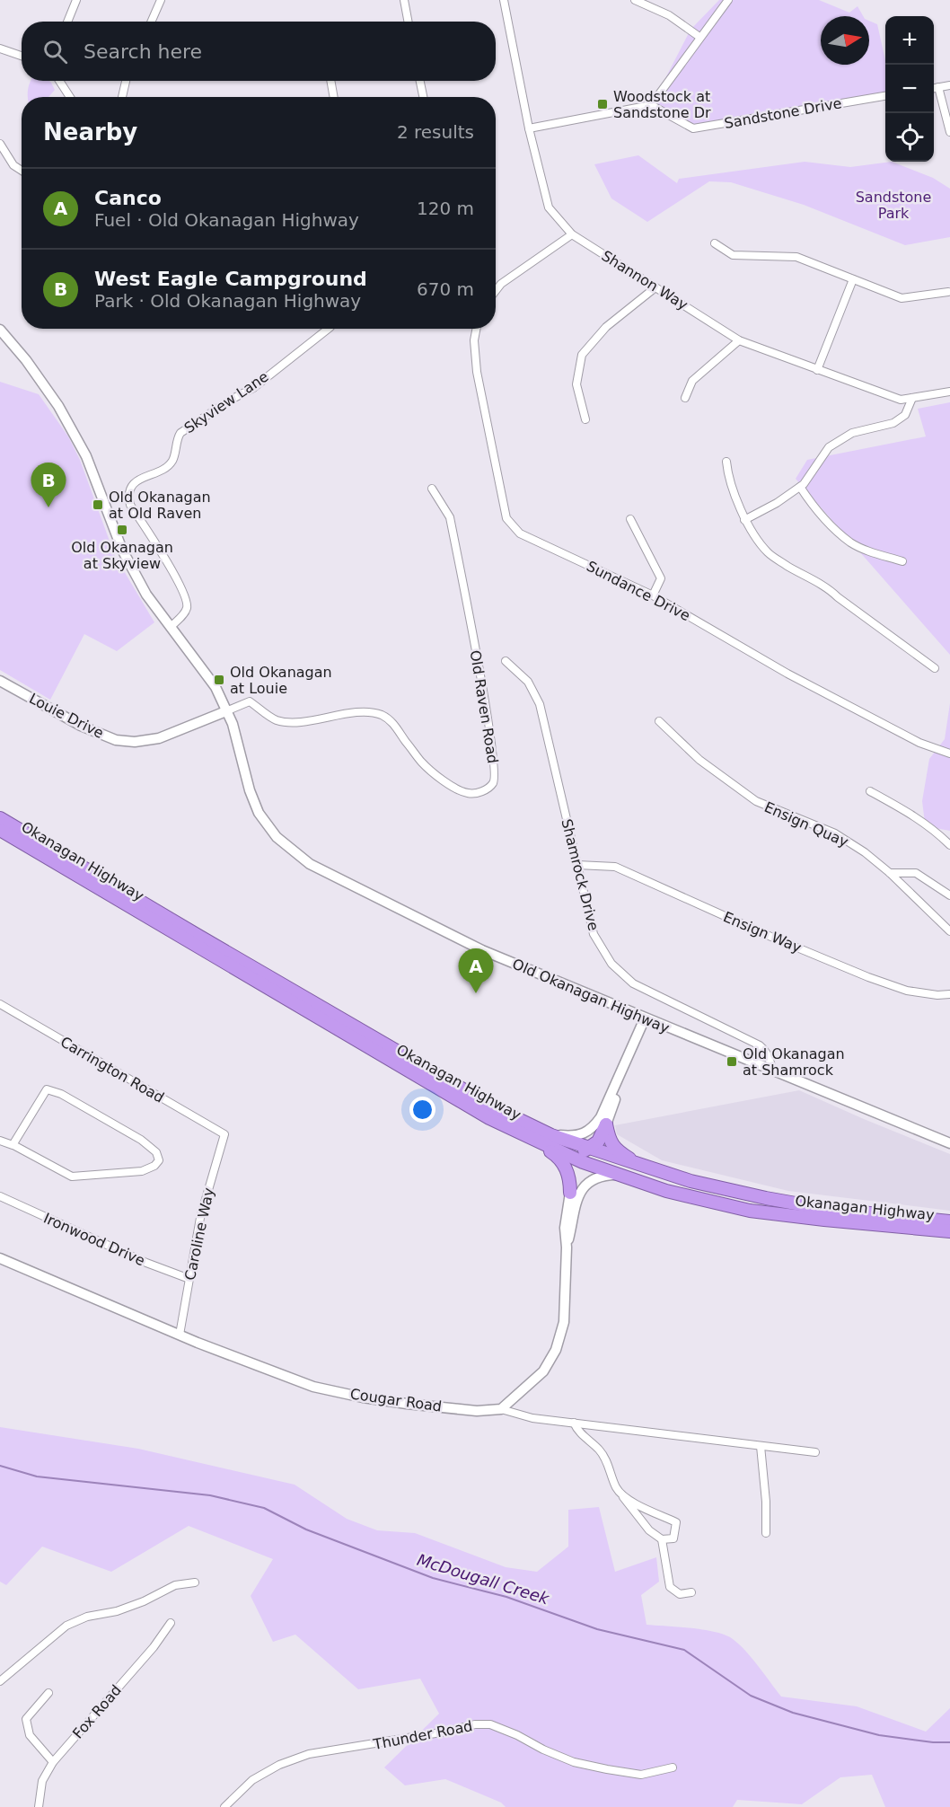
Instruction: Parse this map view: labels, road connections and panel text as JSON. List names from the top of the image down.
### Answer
{
  "streets": {
    "highway": ["Okanagan Highway"],
    "street": [
      "Sandstone Drive",
      "Shannon Way",
      "Skyview Lane",
      "Sundance Drive",
      "Old Raven Road",
      "Louie Drive",
      "Ensign Quay",
      "Shamrock Drive",
      "Ensign Way",
      "Old Okanagan Highway",
      "Carrington Road",
      "Caroline Way",
      "Ironwood Drive",
      "Cougar Road",
      "Fox Road",
      "Thunder Road"
    ]
  },
  "crossings": [
    ["Skyview Lane", "Old Okanagan Highway"],
    ["Old Raven Road", "Louie Drive"],
    ["Old Raven Road", "Old Okanagan Highway"],
    ["Louie Drive", "Old Okanagan Highway"],
    ["Shamrock Drive", "Ensign Way"],
    ["Shamrock Drive", "Old Okanagan Highway"],
    ["Carrington Road", "Caroline Way"],
    ["Caroline Way", "Ironwood Drive"],
    ["Caroline Way", "Cougar Road"]
  ],
  "water": ["McDougall Creek"],
  "parks": ["Sandstone Park"],
  "places": {
    "transit": [
      "Woodstock at Sandstone Dr",
      "Old Okanagan at Old Raven",
      "Old Okanagan at Skyview",
      "Old Okanagan at Louie",
      "Old Okanagan at Shamrock"
    ]
  },
  "north": "right",
  "page": {
    "map_buttons": ["+", "−"],
    "search": "Search here",
    "heading": ["Nearby", "2 results"],
    "list": [
      {
        "mark": "A",
        "name": "Canco",
        "note": "Fuel · Old Okanagan Highway",
        "value": "120 m"
      },
      {
        "mark": "B",
        "name": "West Eagle Campground",
        "note": "Park · Old Okanagan Highway",
        "value": "670 m"
      }
    ],
    "pins": ["B", "A"]
  }
}
